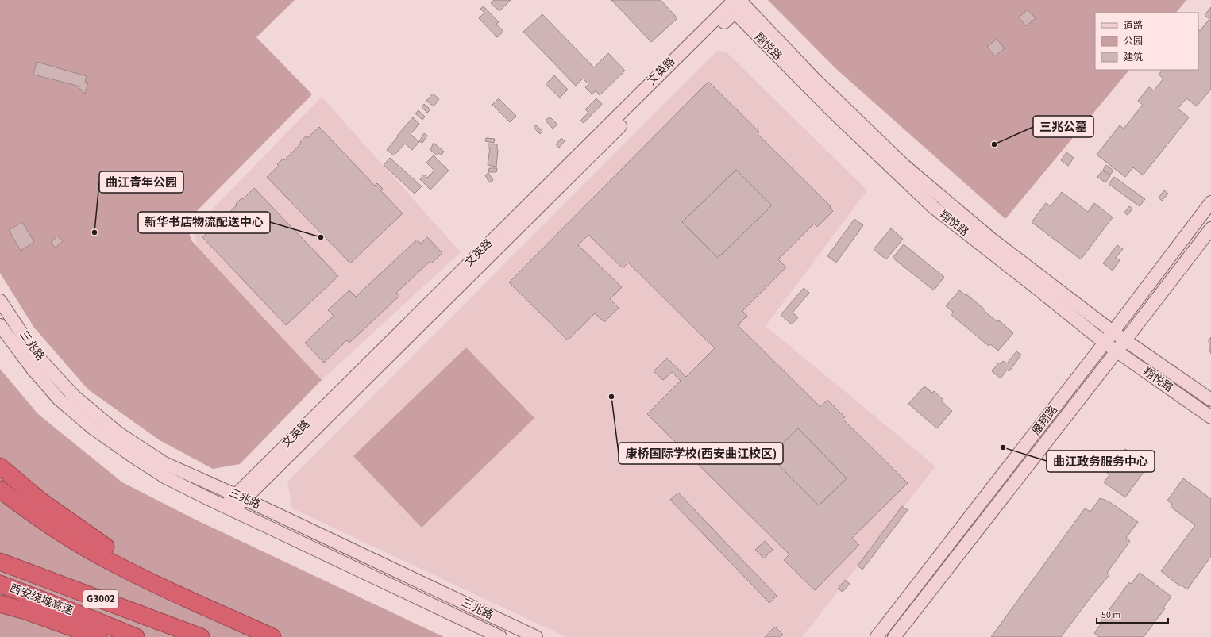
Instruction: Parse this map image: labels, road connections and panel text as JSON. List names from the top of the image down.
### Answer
{
  "streets": {
    "highway": ["G3002", "西安绕城高速"],
    "street": [
      "翔悦路",
      "文英路",
      "三兆路",
      "雁翔路"
    ]
  },
  "crossings": [
    ["翔悦路", "文英路"],
    ["翔悦路", "雁翔路"],
    ["文英路", "三兆路"]
  ],
  "places": [
    "三兆公墓",
    "曲江青年公园",
    "新华书店物流配送中心",
    "康桥国际学校(西安曲江校区)",
    "曲江政务服务中心"
  ],
  "legend": ["道路", "公园", "建筑"],
  "scale_bar": "50 m"
}
